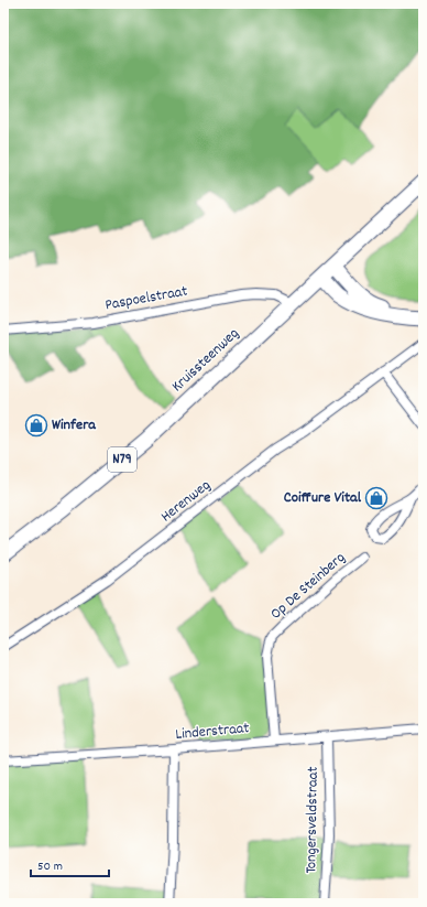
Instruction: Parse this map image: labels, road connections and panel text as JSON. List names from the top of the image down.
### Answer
{
  "streets": {
    "main road": ["Kruissteenweg", "N79"],
    "street": [
      "Paspoelstraat",
      "Herenweg",
      "Op De Steinberg",
      "Linderstraat",
      "Tongersveldstraat"
    ]
  },
  "crossings": [
    ["Paspoelstraat", "Kruissteenweg"],
    ["Op De Steinberg", "Linderstraat"],
    ["Linderstraat", "Tongersveldstraat"]
  ],
  "places": {
    "shop": ["Winfera", "Coiffure Vital"]
  },
  "scale_bar": "50 m"
}
